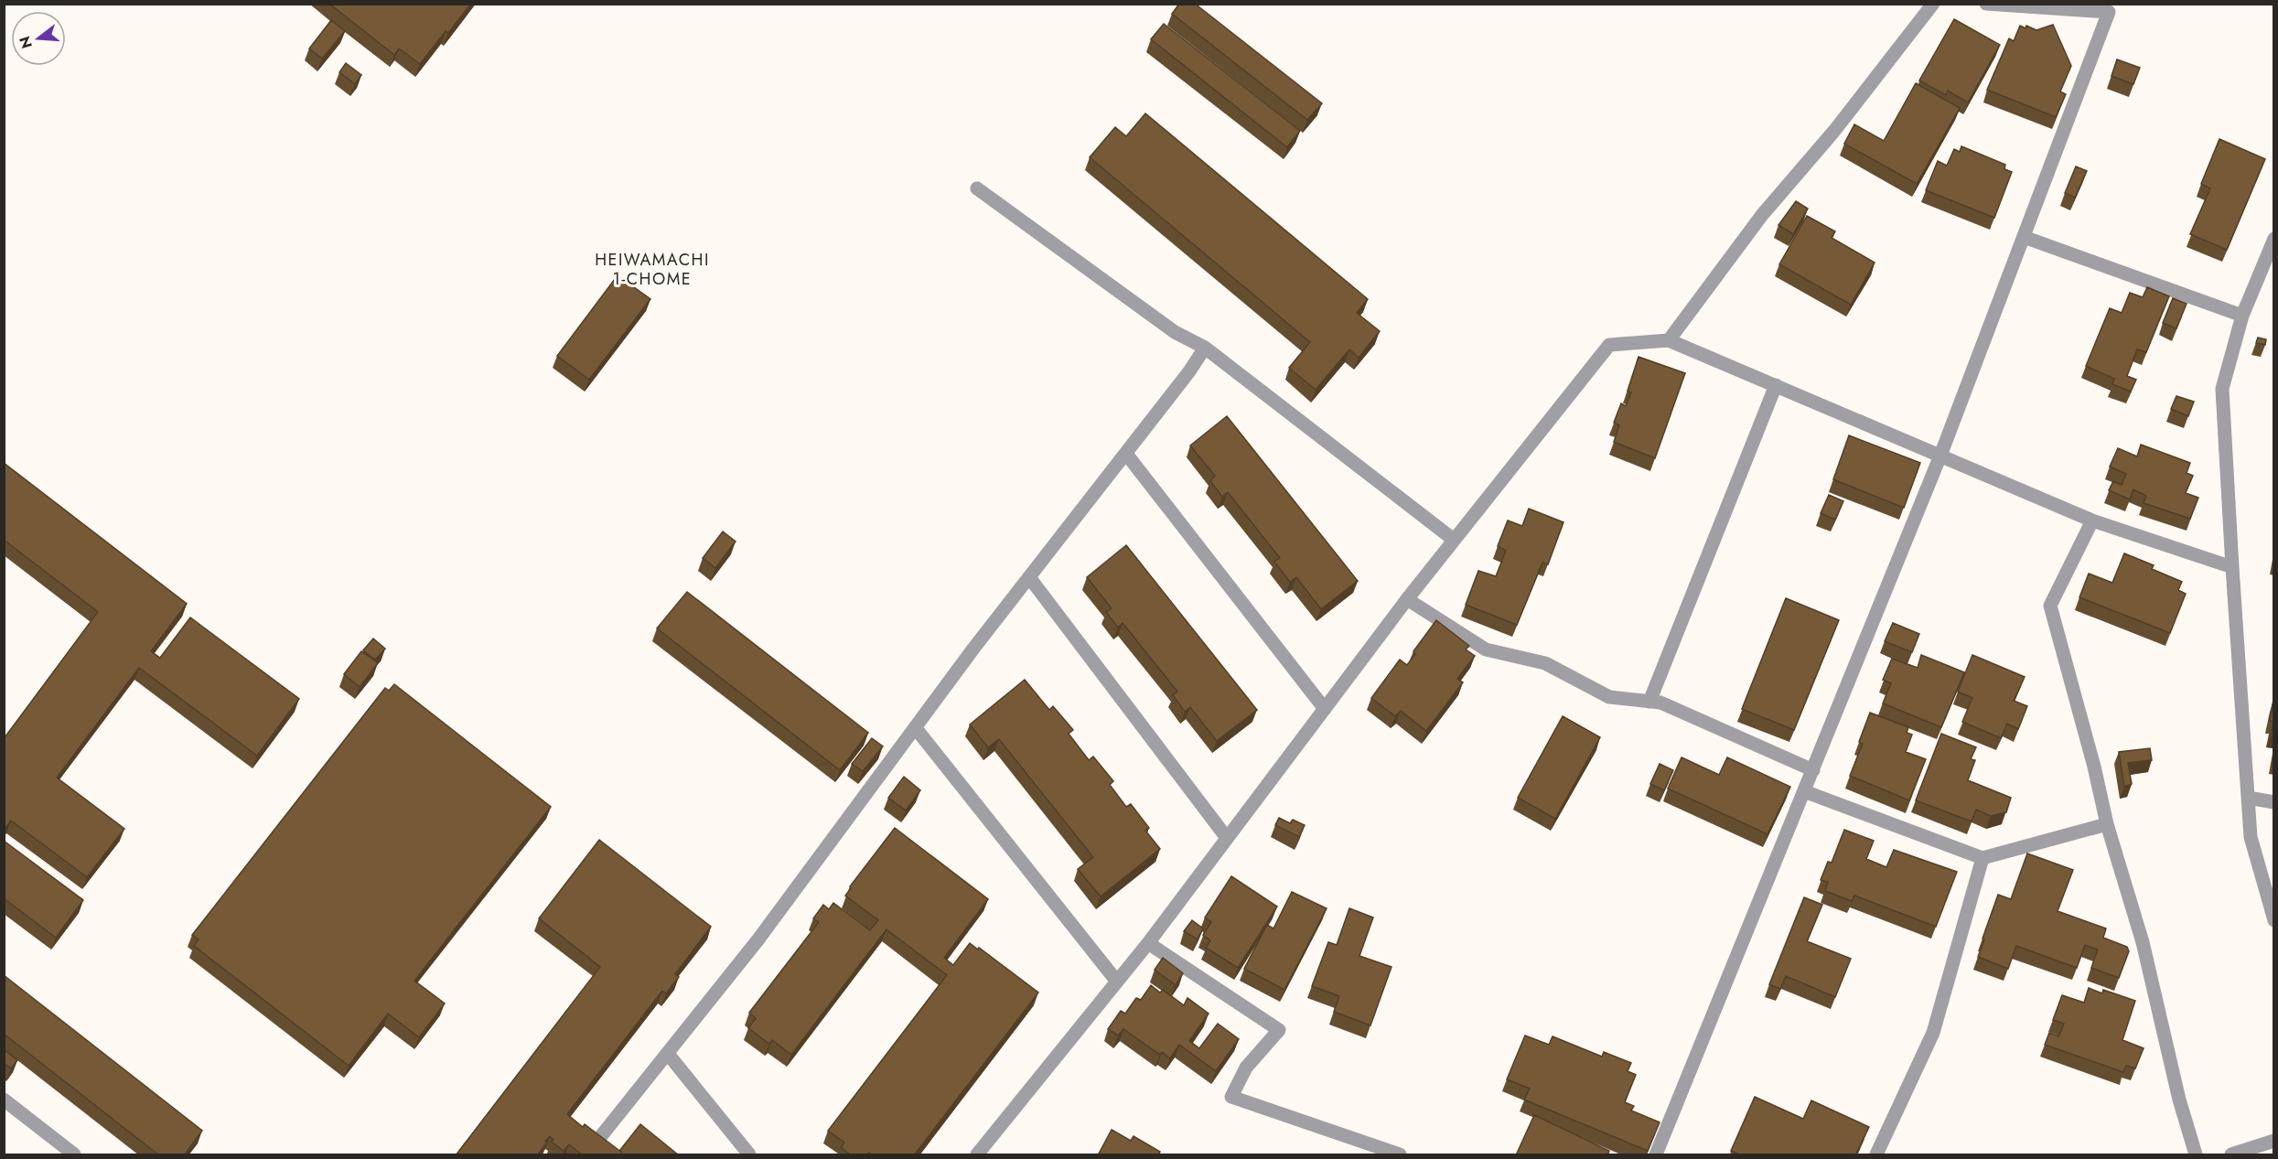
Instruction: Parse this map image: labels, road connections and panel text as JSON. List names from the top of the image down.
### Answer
{
  "districts": ["HEIWAMACHI 1-CHOME"],
  "north": "left"
}
